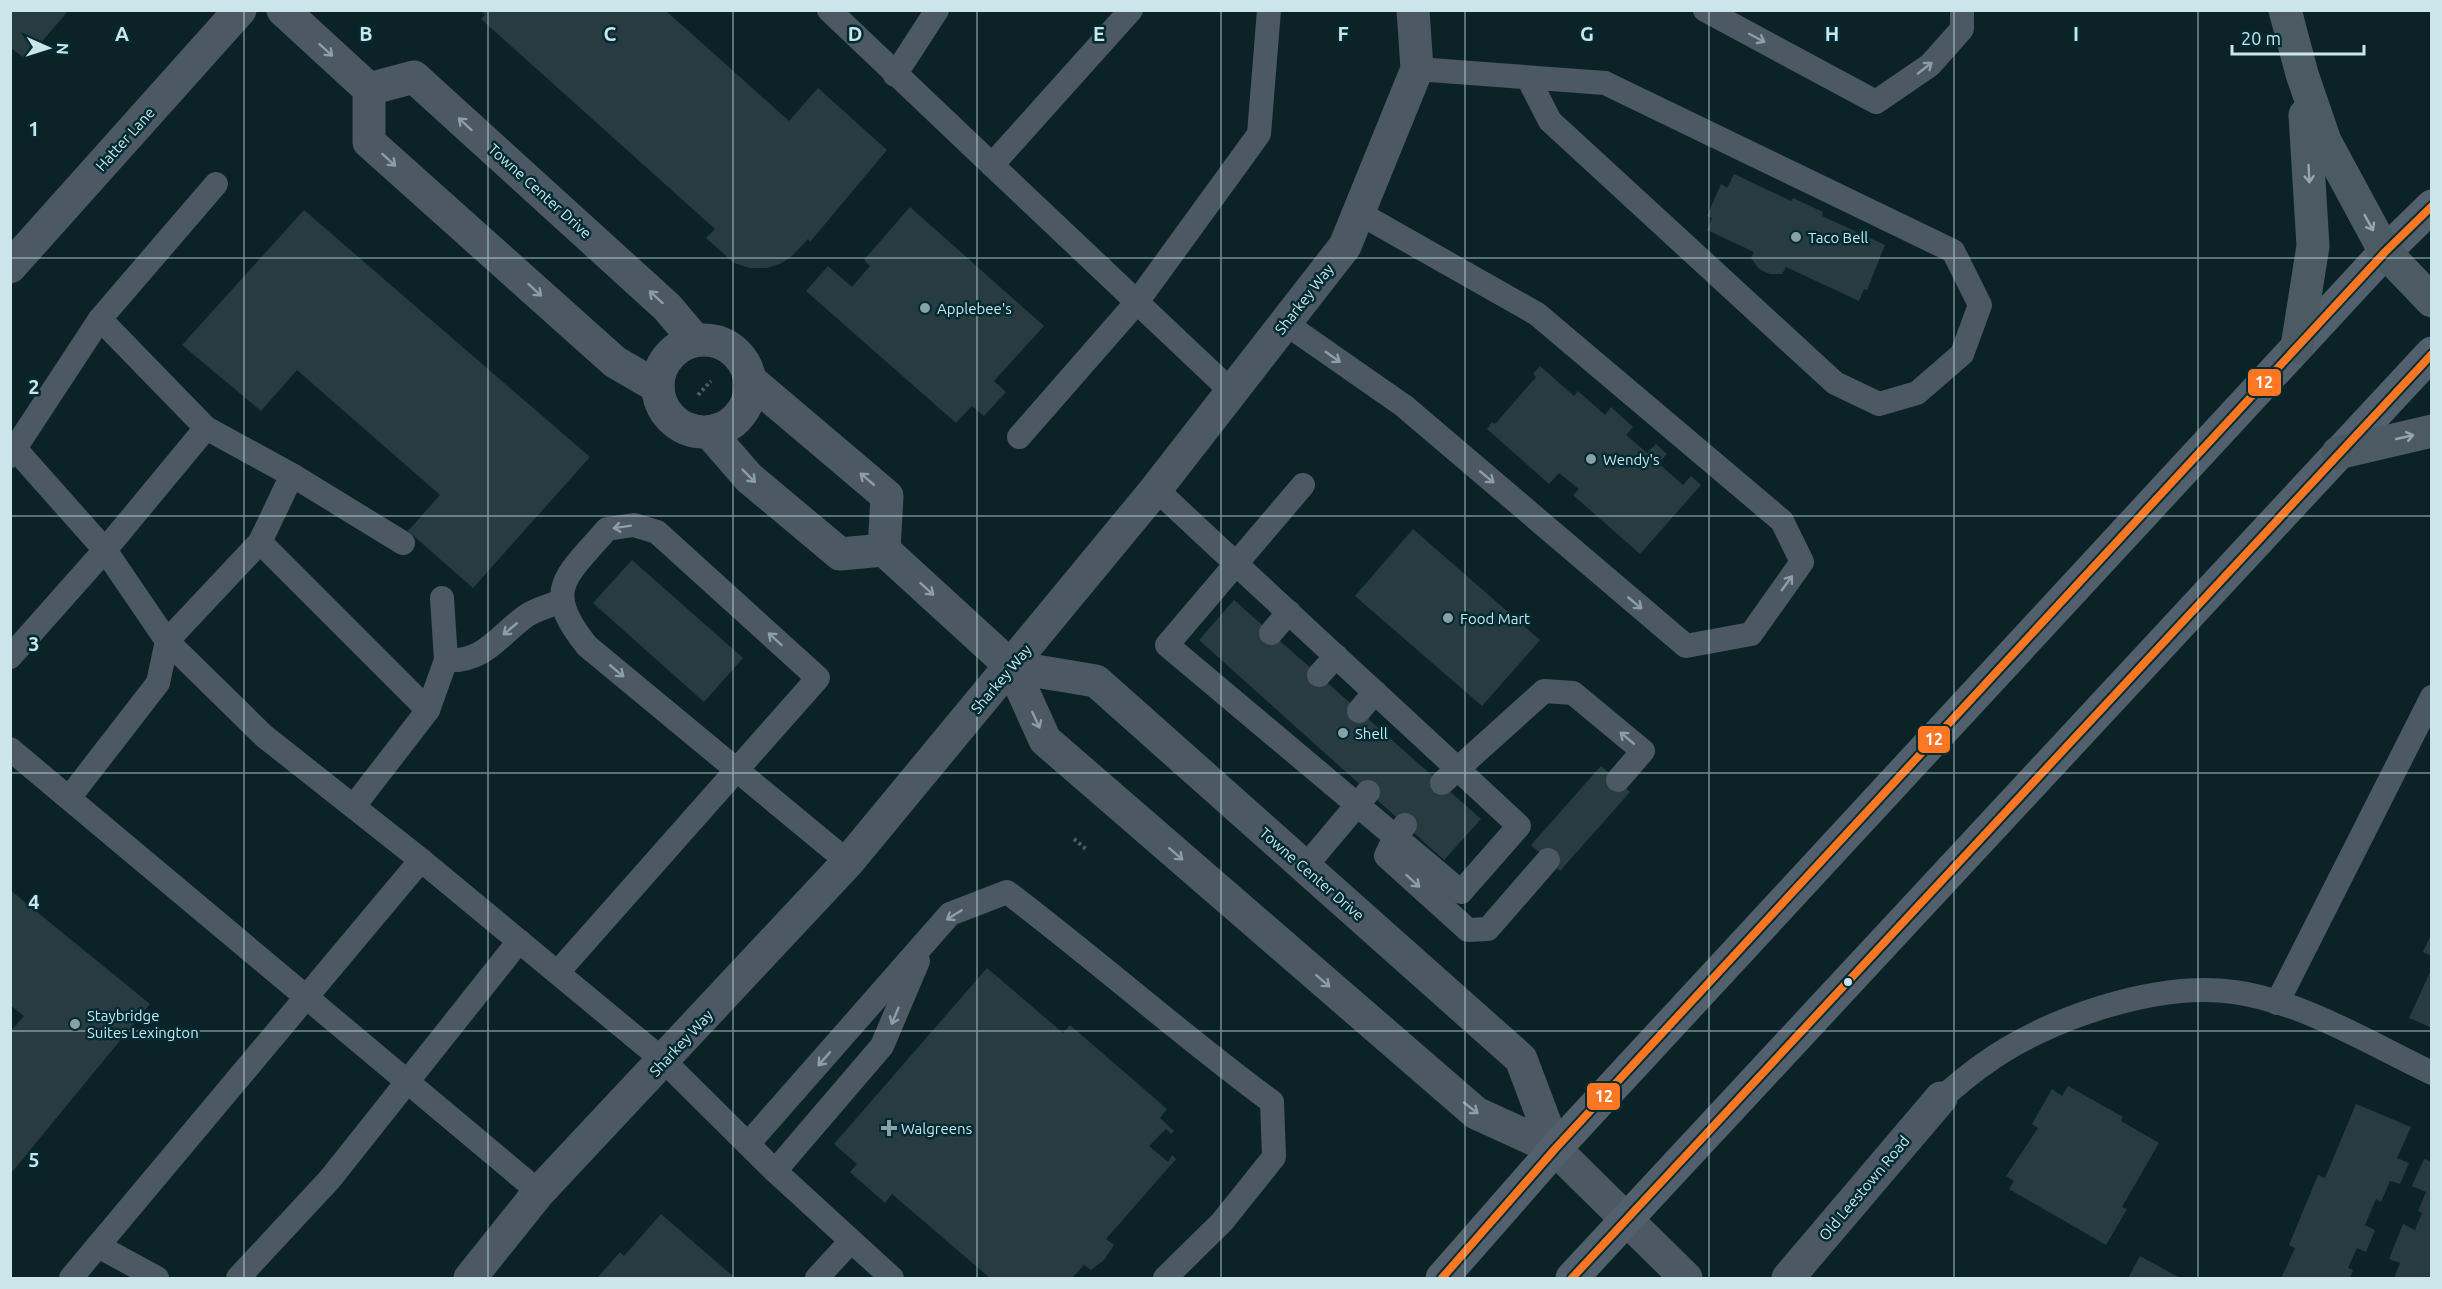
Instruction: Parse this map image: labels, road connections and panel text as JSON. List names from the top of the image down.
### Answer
{
  "streets": {
    "street": [
      "Hatter Lane",
      "Towne Center Drive",
      "Sharkey Way",
      "Old Leestown Road"
    ]
  },
  "crossings": [
    ["Towne Center Drive", "Sharkey Way"]
  ],
  "places": {
    "other": [
      "Taco Bell",
      "Applebee's",
      "Wendy's",
      "Food Mart",
      "Shell",
      "Staybridge Suites Lexington"
    ],
    "health": ["Walgreens"]
  },
  "lines": ["transit line 12"],
  "scale_bar": "20 m",
  "north": "right",
  "grid": {
    "columns": [
      "A",
      "B",
      "C",
      "D",
      "E",
      "F",
      "G",
      "H",
      "I"
    ],
    "rows": [
      "1",
      "2",
      "3",
      "4",
      "5"
    ]
  }
}
